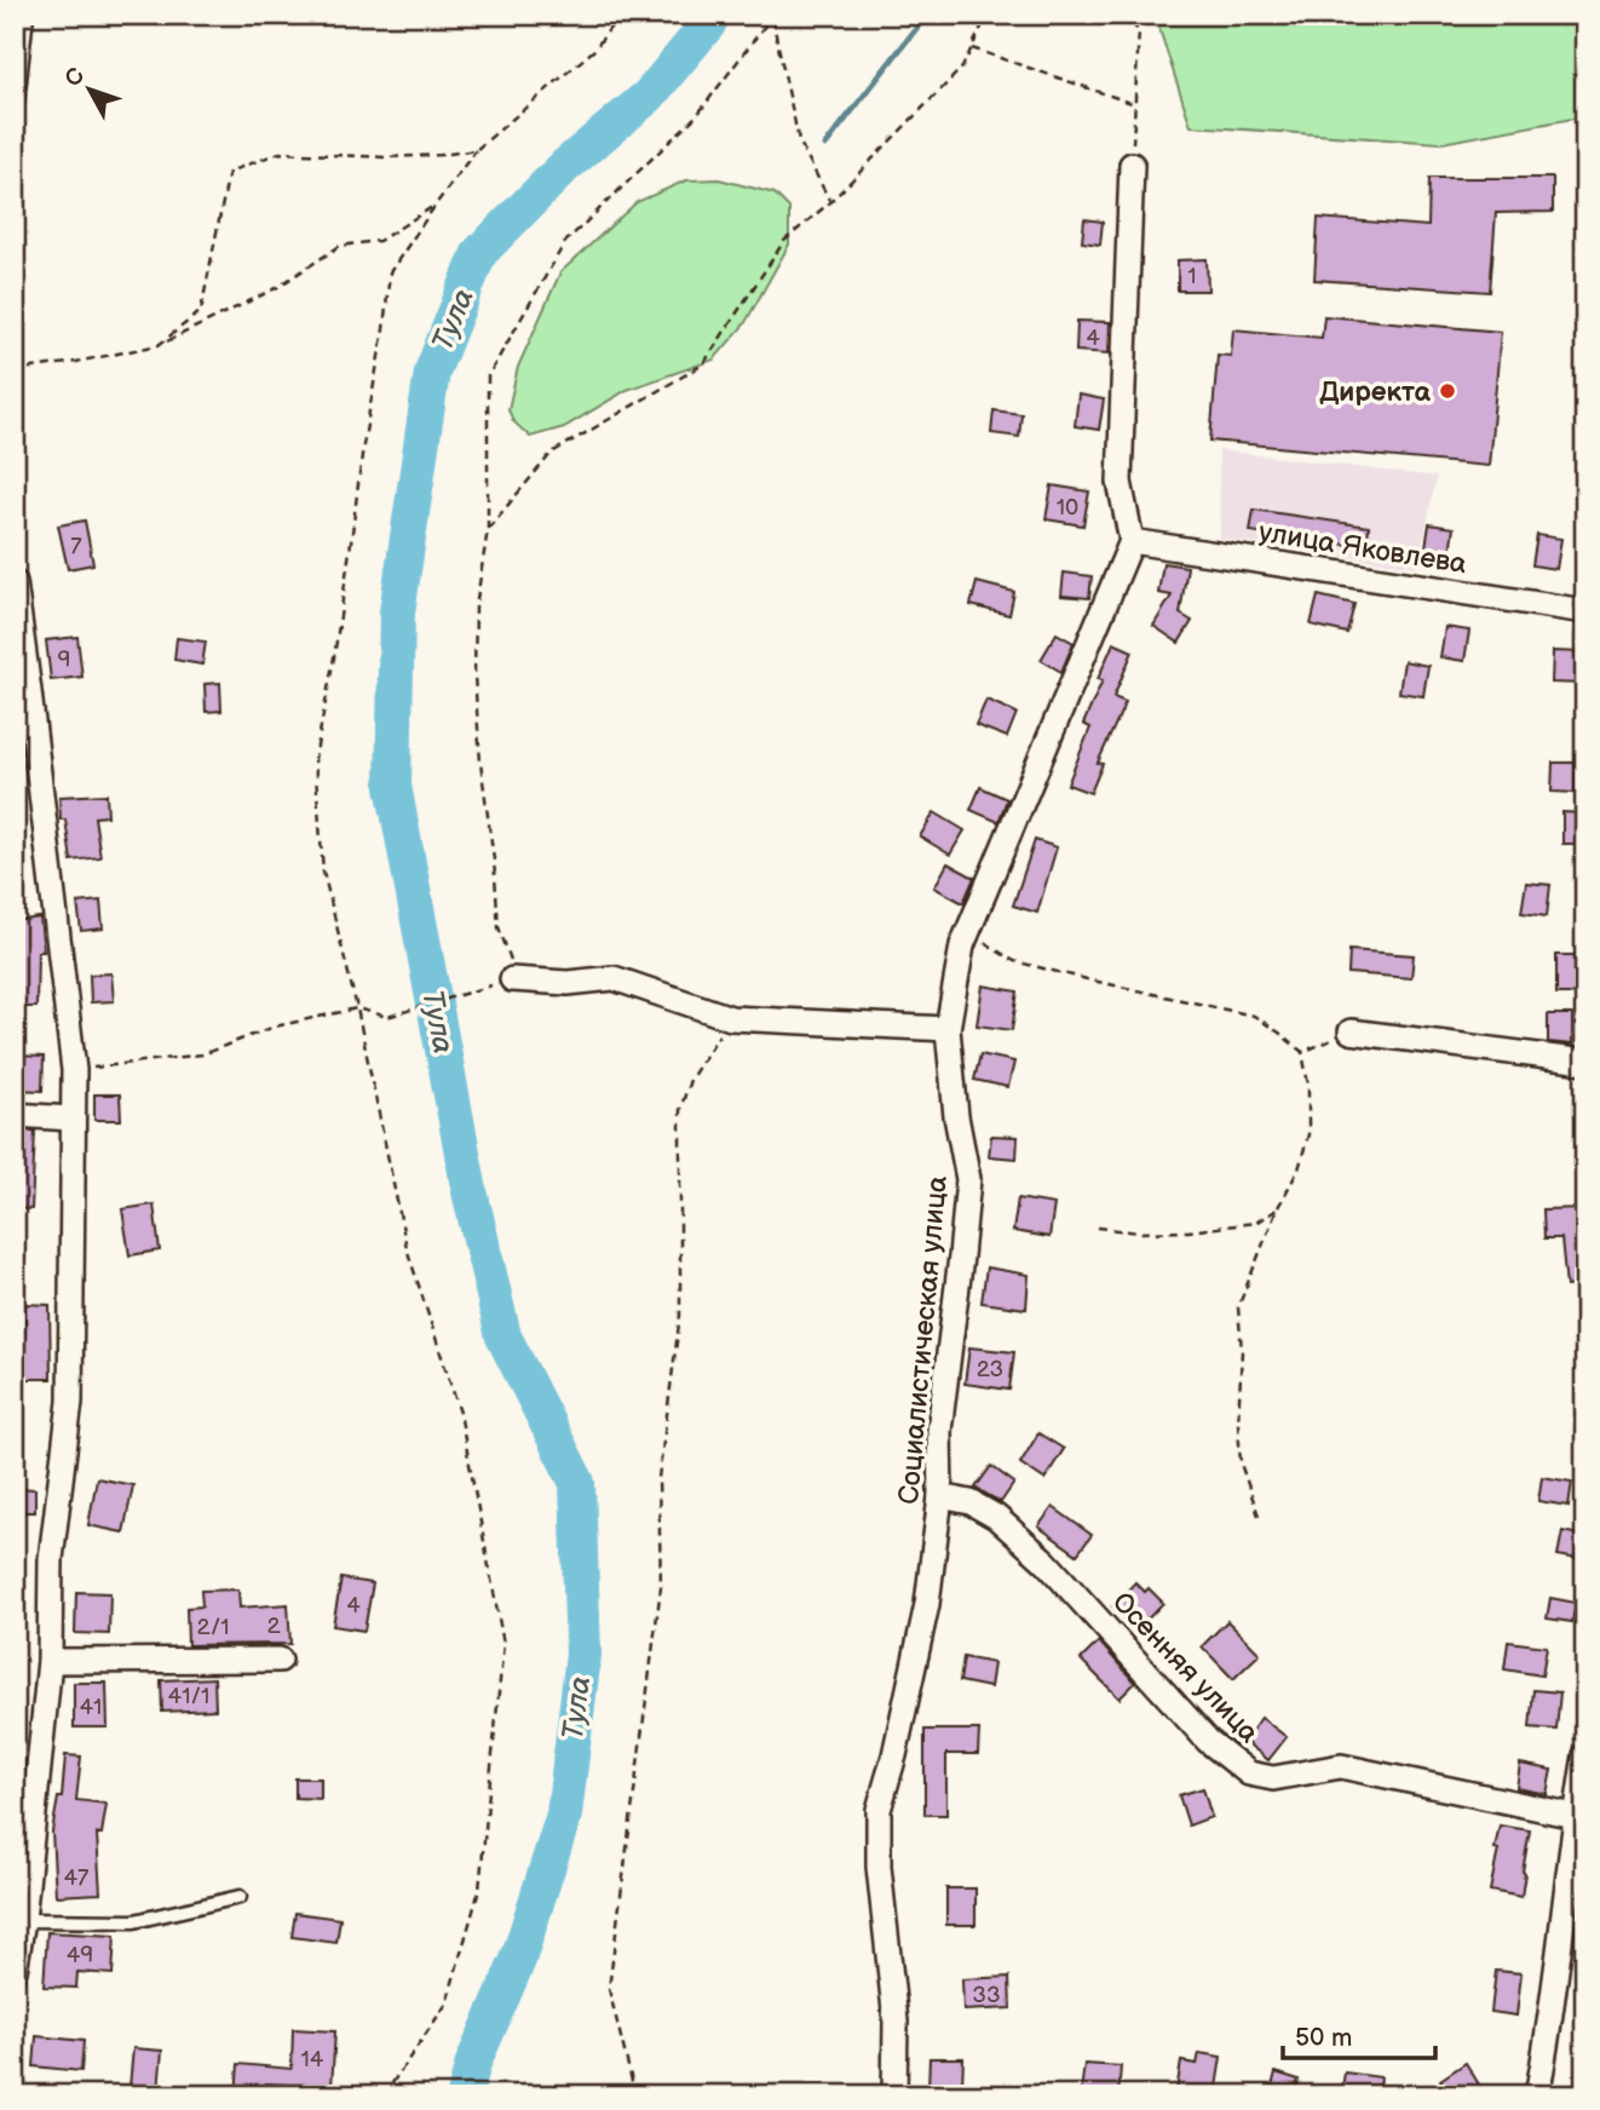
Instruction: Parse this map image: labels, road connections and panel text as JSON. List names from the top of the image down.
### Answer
{
  "streets": {
    "street": ["улица Яковлева", "Социалистическая улица", "Осенняя улица"]
  },
  "crossings": [
    ["улица Яковлева", "Социалистическая улица"],
    ["Социалистическая улица", "Осенняя улица"]
  ],
  "water": ["Тула"],
  "places": ["Директа"],
  "house_numbers": [
    "1",
    "4",
    "10",
    "7",
    "9",
    "23",
    "4",
    "2",
    "2/1",
    "41/1",
    "41",
    "47",
    "49",
    "33",
    "14"
  ],
  "scale_bar": "50 m",
  "north": "top left"
}
